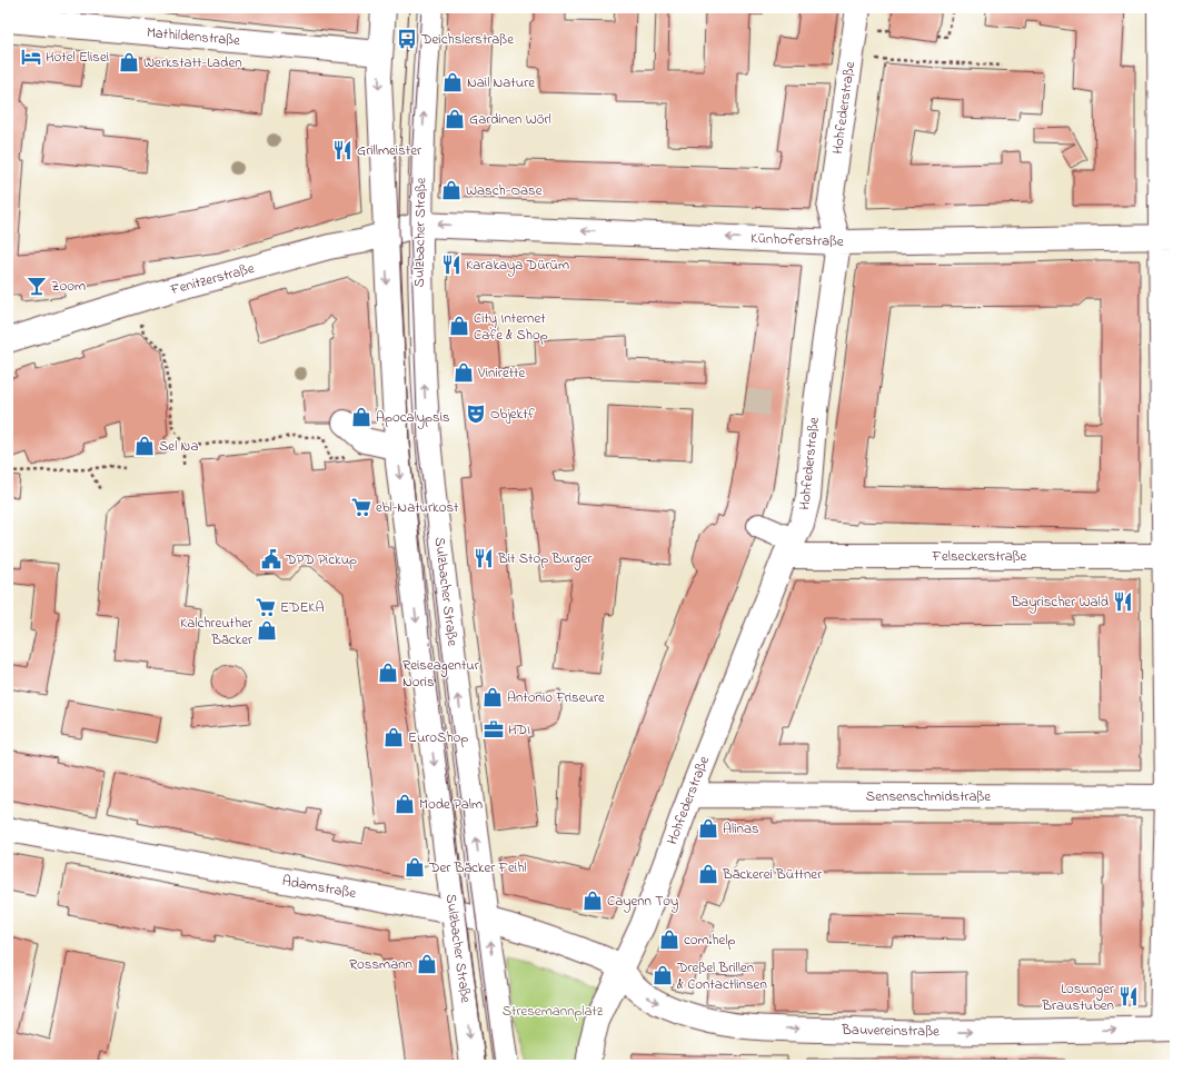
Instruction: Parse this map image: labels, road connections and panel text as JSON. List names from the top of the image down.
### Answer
{
  "streets": {
    "street": [
      "Mathildenstraße",
      "Hohfederstraße",
      "Sulzbacher Straße",
      "Künhoferstraße",
      "Fenitzerstraße",
      "Felseckerstraße",
      "Sensenschmidstraße",
      "Adamstraße",
      "Bauvereinstraße"
    ]
  },
  "crossings": [
    ["Mathildenstraße", "Sulzbacher Straße"],
    ["Hohfederstraße", "Künhoferstraße"],
    ["Hohfederstraße", "Felseckerstraße"],
    ["Hohfederstraße", "Sensenschmidstraße"],
    ["Hohfederstraße", "Adamstraße"],
    ["Hohfederstraße", "Bauvereinstraße"],
    ["Sulzbacher Straße", "Künhoferstraße"],
    ["Sulzbacher Straße", "Fenitzerstraße"],
    ["Sulzbacher Straße", "Adamstraße"],
    ["Künhoferstraße", "Fenitzerstraße"],
    ["Adamstraße", "Bauvereinstraße"]
  ],
  "one_way": ["Künhoferstraße", "Bauvereinstraße"],
  "parks": ["Stresemannplatz"],
  "places": {
    "bus stop": ["Deichslerstraße"],
    "hotel": ["Hotel Elisei"],
    "shop": [
      "Werkstatt-Laden",
      "Nail Nature",
      "Gardinen Wörl",
      "Wasch-Oase",
      "City Internet Cafe & Shop",
      "Vinirette",
      "Apocalypsis",
      "Sel Na",
      "Kalchreuther Bäcker",
      "Reiseagentur Noris",
      "Antonio Friseure",
      "EuroShop",
      "Mode Palm",
      "Alinas",
      "Der Bäcker Feihl",
      "Bäckerei Büttner",
      "Cayenn Toy",
      "com.help",
      "Rossmann",
      "Dreßel Brillen & Contactlinsen"
    ],
    "restaurant": [
      "Grillmeister",
      "Karakaya Dürüm",
      "Bit Stop Burger",
      "Bayrischer Wald",
      "Losunger Braustuben"
    ],
    "bar": ["Zoom"],
    "theatre": ["Objektf"],
    "supermarket": ["ebl-Naturkost", "EDEKA"],
    "public building": ["DPD Pickup"],
    "office": ["HDI"]
  }
}
